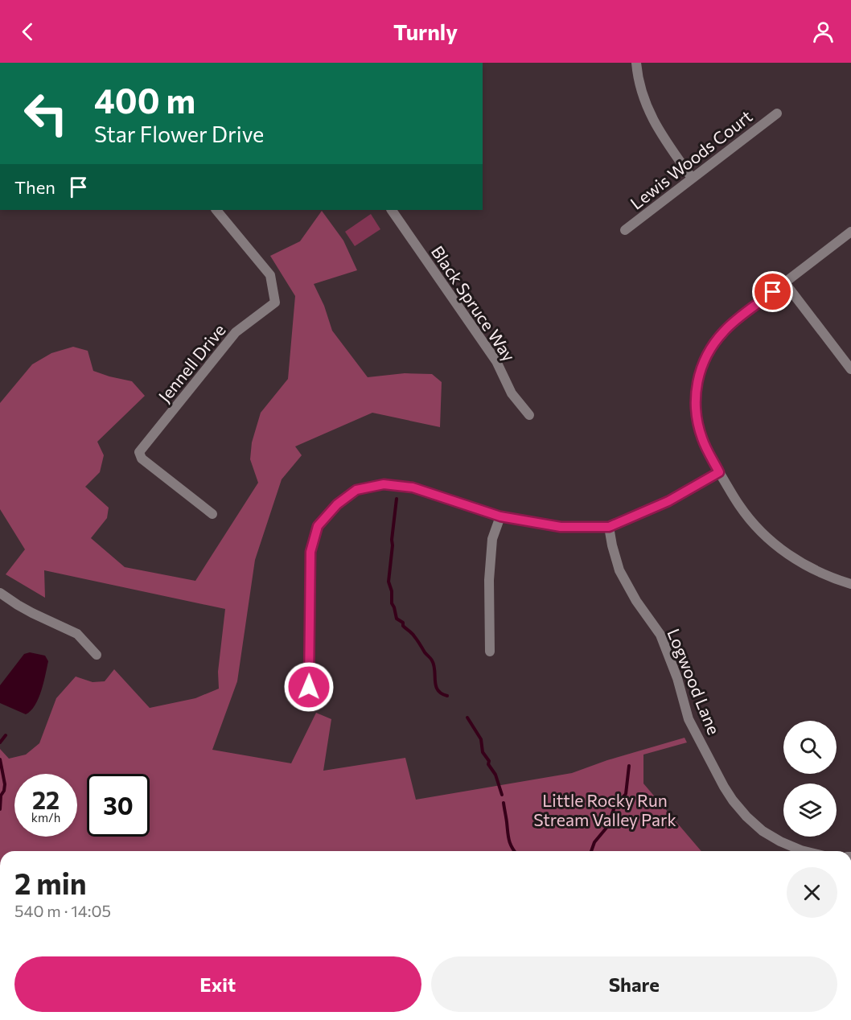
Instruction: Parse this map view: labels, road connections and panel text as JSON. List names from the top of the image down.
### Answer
{
  "streets": {
    "street": [
      "Lewis Woods Court",
      "Black Spruce Way",
      "Jennell Drive",
      "Logwood Lane"
    ]
  },
  "parks": ["Little Rocky Run Stream Valley Park"],
  "page": {
    "header": "Turnly",
    "turn": ["400 m", "Star Flower Drive"],
    "then": "Then",
    "speed": "22 km/h",
    "limit": "30",
    "heading": ["2 min", "540 m · 14:05"],
    "buttons": ["Exit", "Share"]
  }
}
